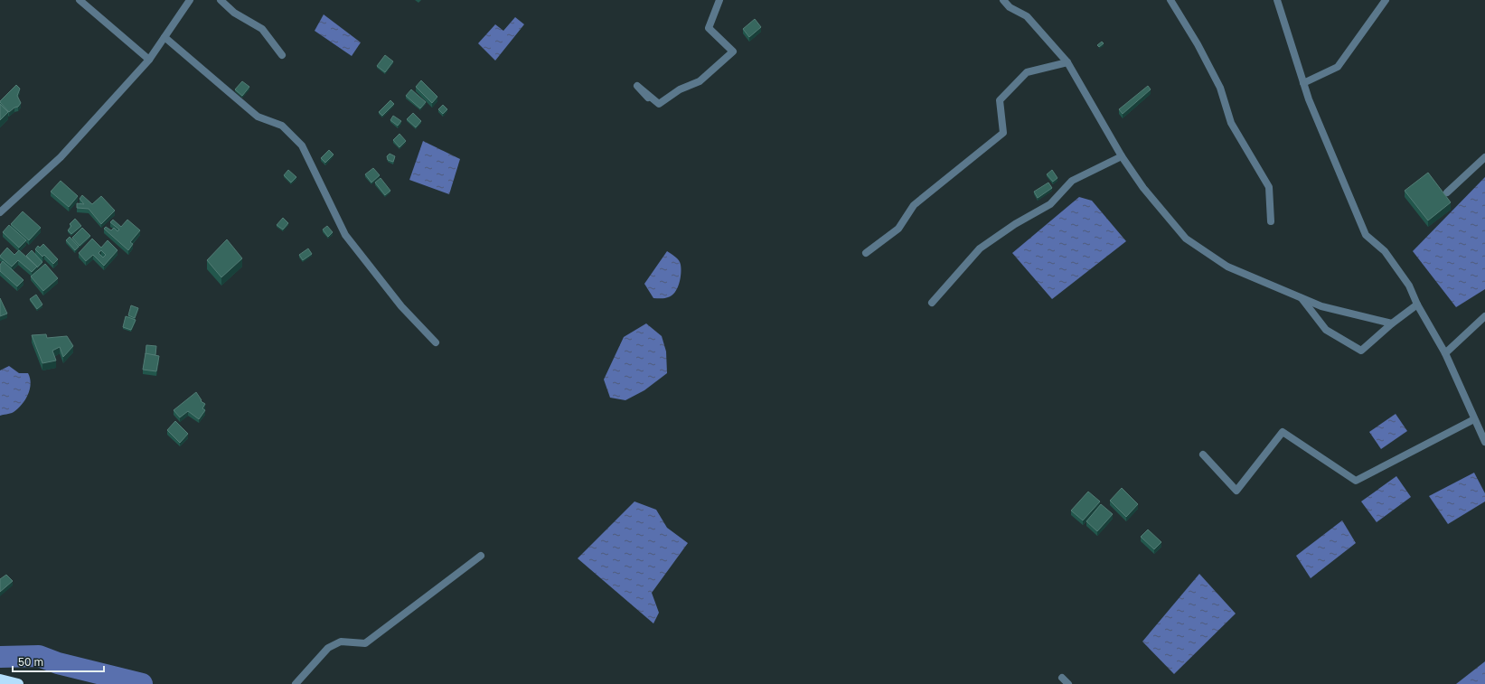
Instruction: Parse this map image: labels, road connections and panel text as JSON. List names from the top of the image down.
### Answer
{
  "scale_bar": "50 m"
}
